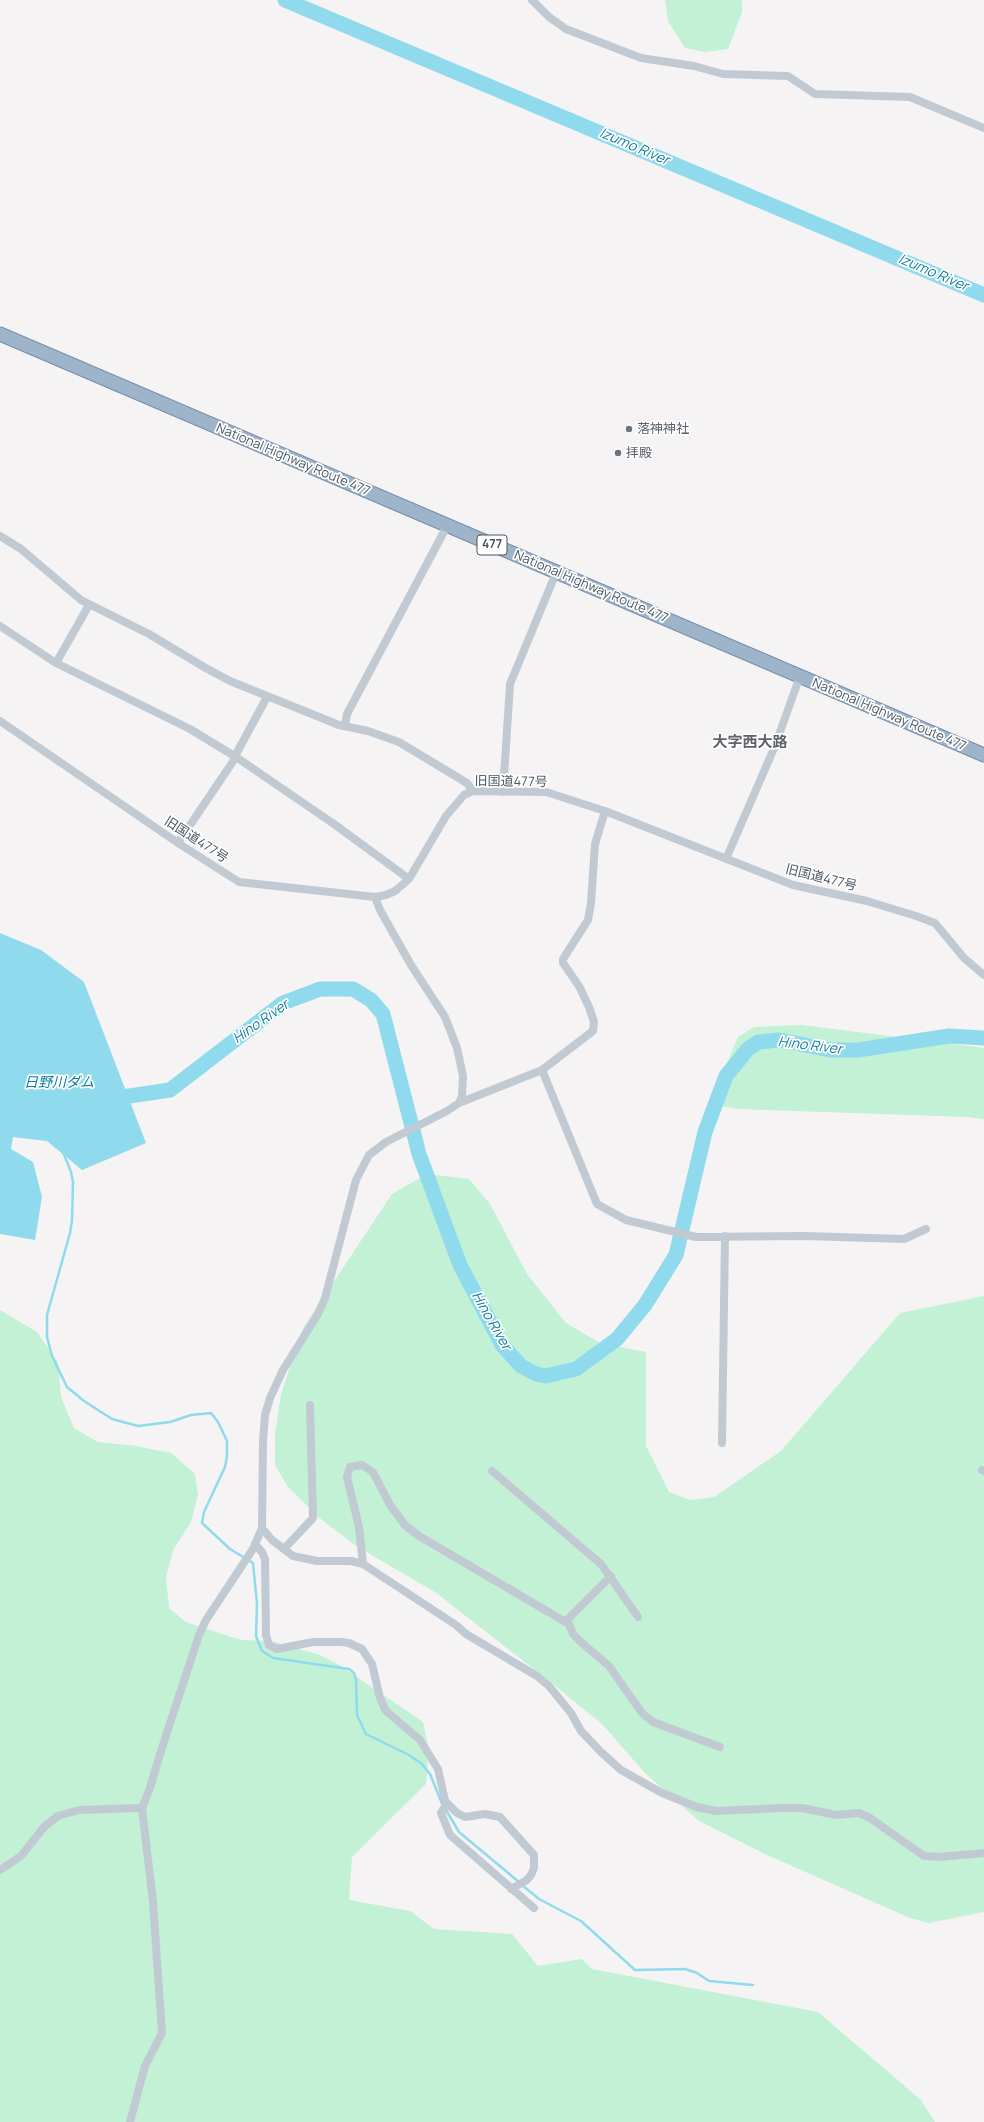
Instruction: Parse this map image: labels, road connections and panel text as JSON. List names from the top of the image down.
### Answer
{
  "streets": {
    "highway": ["National Highway Route 477", "477"],
    "street": ["旧国道477号"]
  },
  "districts": ["大字西大路"],
  "water": ["Izumo River", "Hino River", "日野川ダム"],
  "places": ["落神神社", "拝殿"]
}
